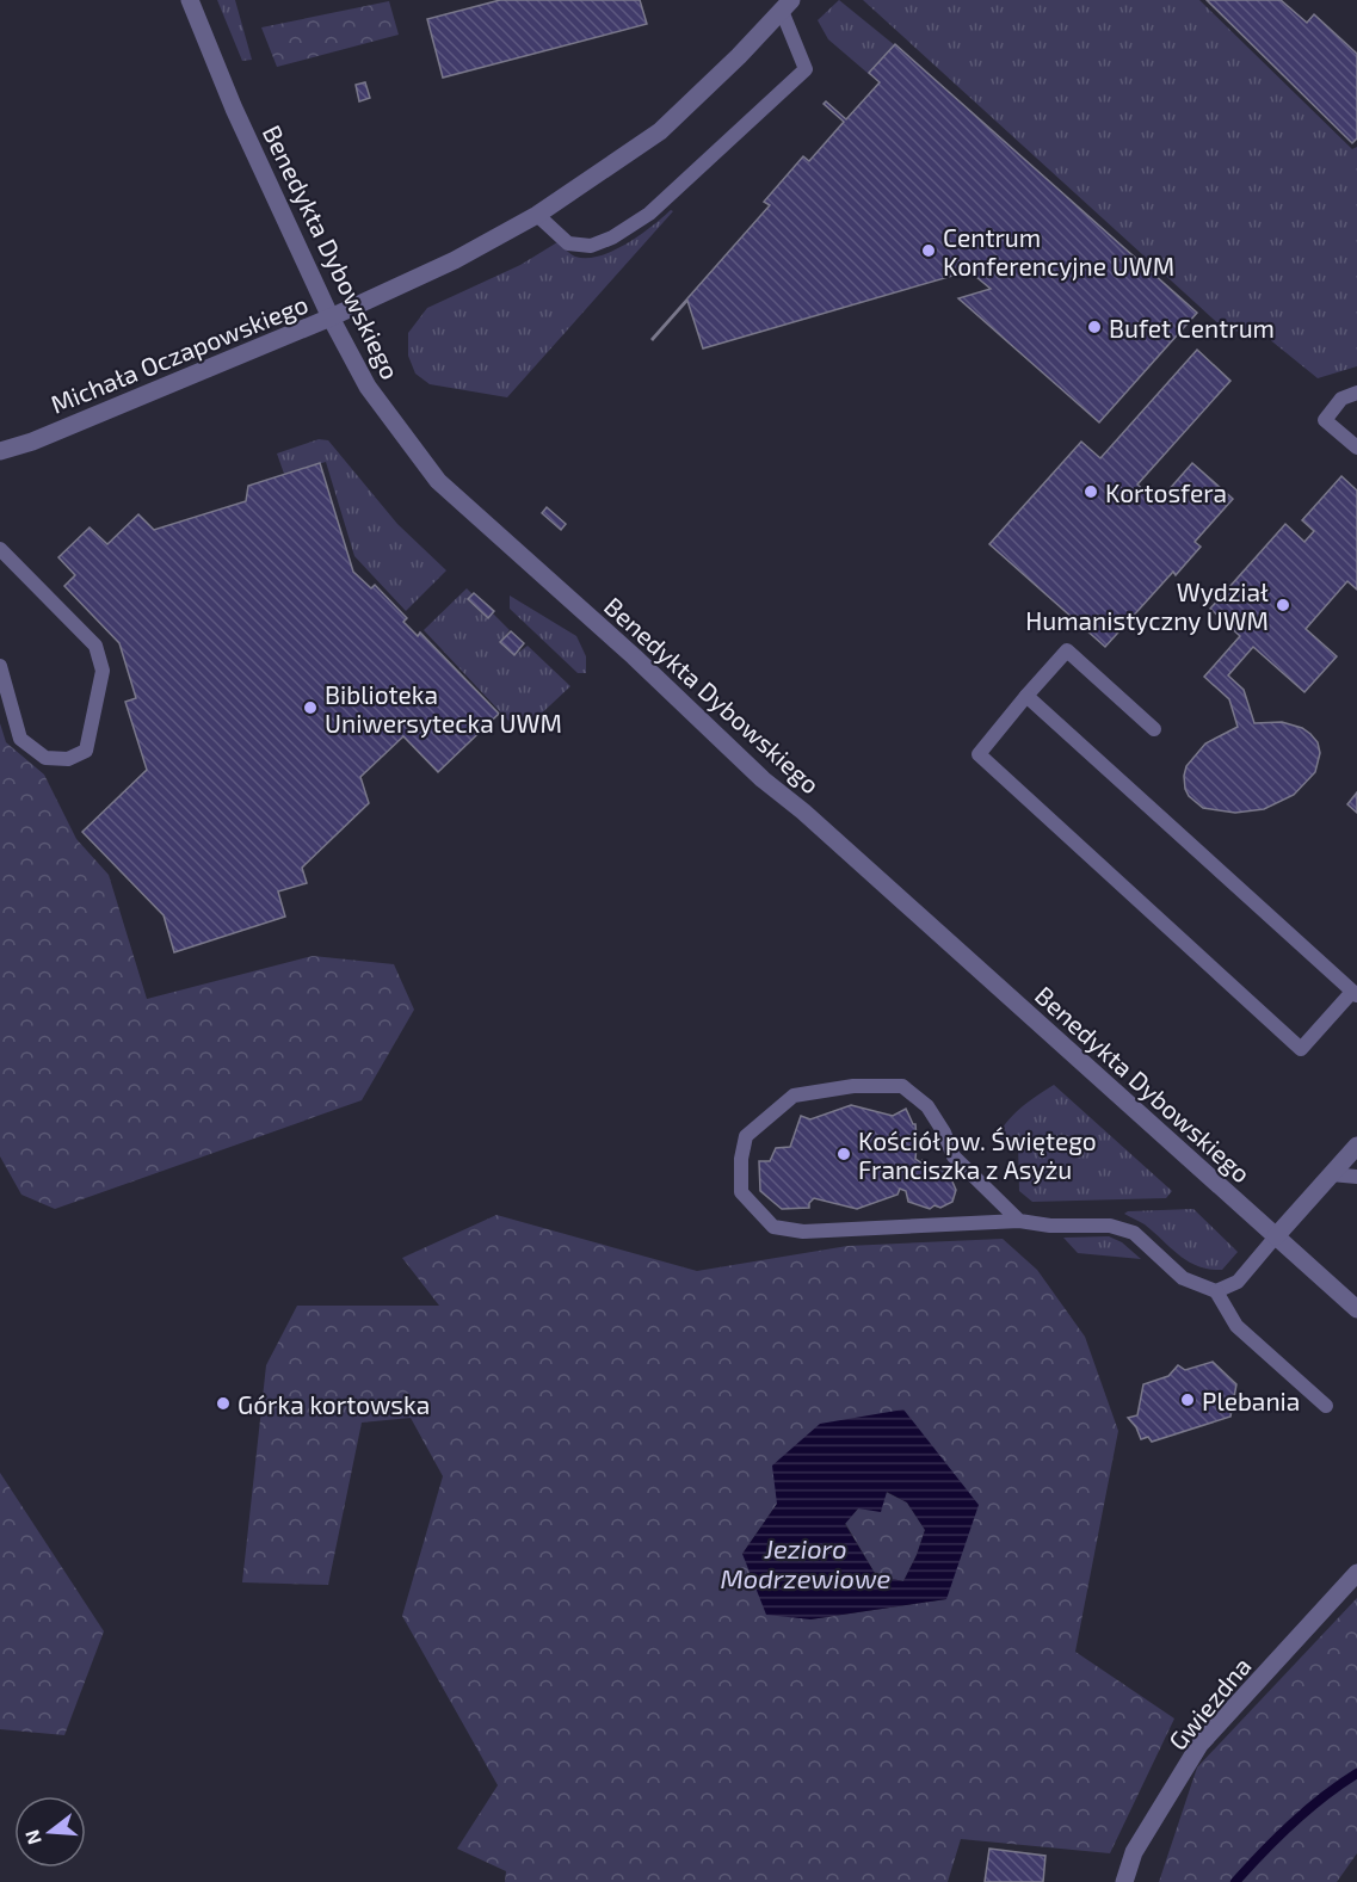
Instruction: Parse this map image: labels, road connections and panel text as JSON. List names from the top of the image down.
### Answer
{
  "streets": {
    "street": ["Benedykta Dybowskiego", "Michała Oczapowskiego", "Gwiezdna"]
  },
  "crossings": [
    ["Benedykta Dybowskiego", "Michała Oczapowskiego"]
  ],
  "water": ["Jezioro Modrzewiowe"],
  "places": [
    "Centrum Konferencyjne UWM",
    "Bufet Centrum",
    "Kortosfera",
    "Wydział Humanistyczny UWM",
    "Biblioteka Uniwersytecka UWM",
    "Kościół pw. Świętego Franciszka z Asyżu",
    "Plebania",
    "Górka kortowska"
  ],
  "north": "left"
}
